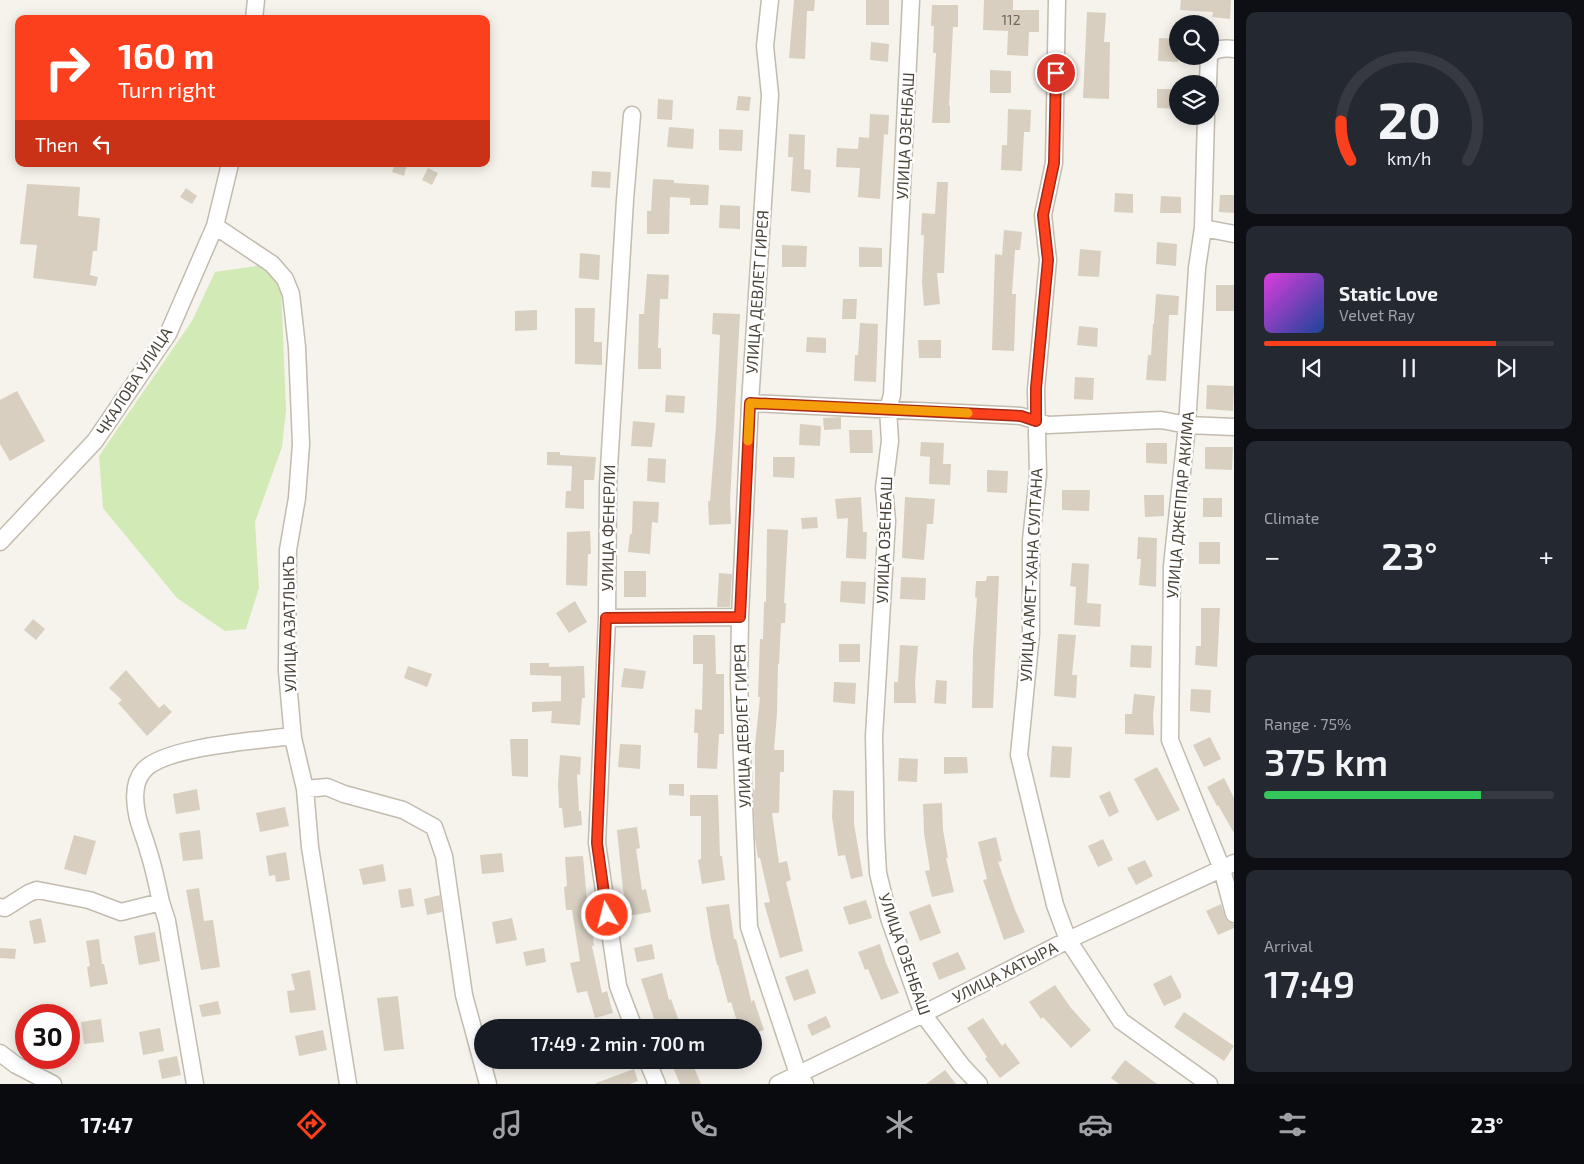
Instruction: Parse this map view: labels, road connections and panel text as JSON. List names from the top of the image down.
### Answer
{
  "streets": {
    "street": [
      "УЛИЦА ОЗЕНБАШ",
      "УЛИЦА ДЕВЛЕТ ГИРЕЯ",
      "ЧКАЛОВА УЛИЦА",
      "УЛИЦА ДЖЕППАР АКИМА",
      "УЛИЦА ФЕНЕРЛИ",
      "УЛИЦА АМЕТ-ХАНА СУЛТАНА",
      "УЛИЦА АЗАТЛЫКЪ",
      "УЛИЦА ХАТЫРА"
    ]
  },
  "crossings": [
    ["УЛИЦА ОЗЕНБАШ", "УЛИЦА ХАТЫРА"],
    ["УЛИЦА ДЕВЛЕТ ГИРЕЯ", "УЛИЦА ХАТЫРА"],
    ["ЧКАЛОВА УЛИЦА", "УЛИЦА АЗАТЛЫКЪ"],
    ["УЛИЦА ДЖЕППАР АКИМА", "УЛИЦА ХАТЫРА"],
    ["УЛИЦА АМЕТ-ХАНА СУЛТАНА", "УЛИЦА ХАТЫРА"]
  ],
  "house_numbers": ["112"],
  "page": {
    "turn": ["160 m", "Turn right"],
    "then": "Then",
    "song": ["Static Love", "Velvet Ray"],
    "tile": [
      "Climate",
      ["Range · 75%", "375 km"],
      ["Arrival", "17:49"]
    ],
    "heat": ["−", "23°", "+"],
    "limit": "30",
    "trip": "17:49 · 2 min · 700 m",
    "tabs": ["17:47", "23°"],
    "gauge": ["20", "km/h"]
  }
}
